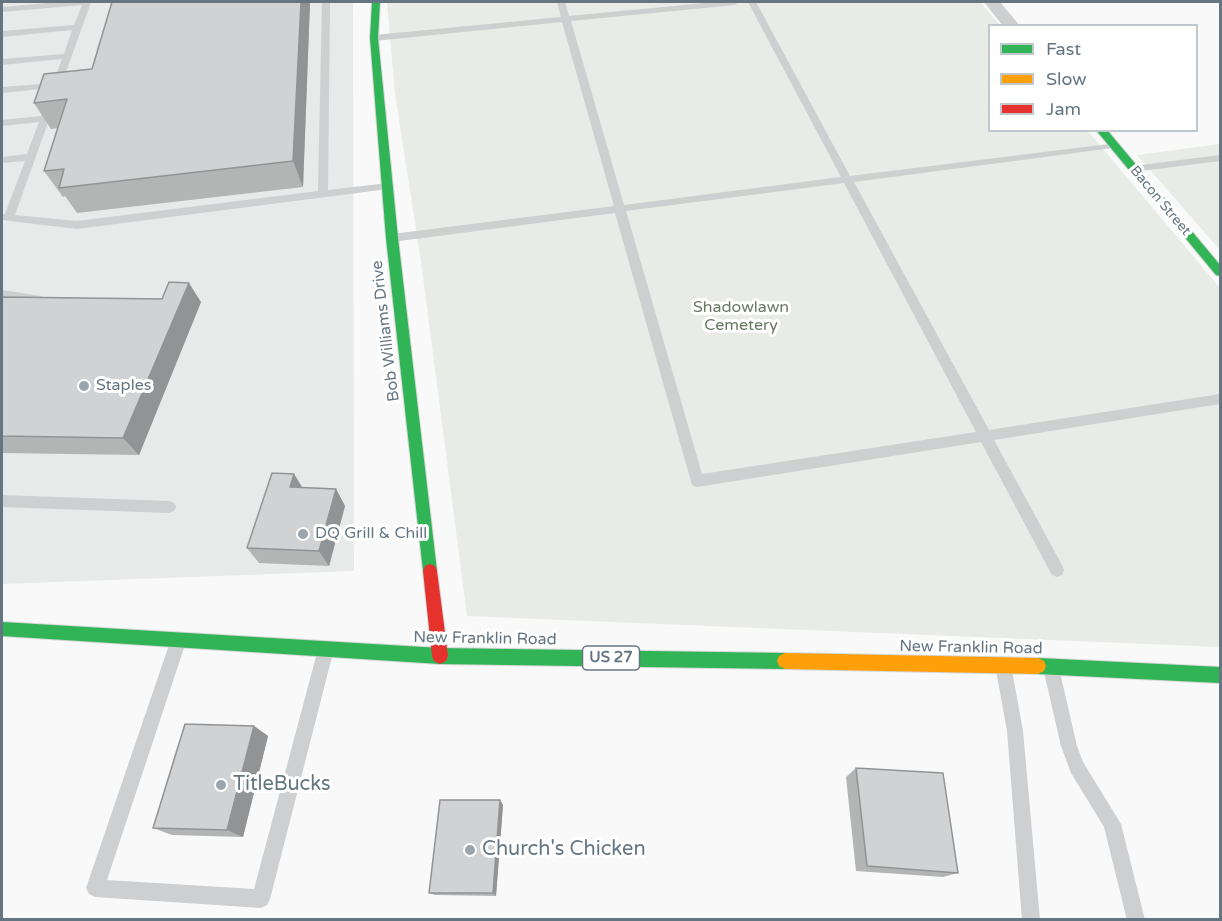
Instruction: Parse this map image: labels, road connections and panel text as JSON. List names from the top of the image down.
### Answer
{
  "streets": {
    "main road": [
      "Bacon Street",
      "Bob Williams Drive",
      "New Franklin Road",
      "US 27"
    ]
  },
  "crossings": [
    ["Bob Williams Drive", "New Franklin Road"]
  ],
  "parks": ["Shadowlawn Cemetery"],
  "places": [
    "Staples",
    "DQ Grill & Chill",
    "TitleBucks",
    "Church's Chicken"
  ],
  "legend": ["Fast", "Slow", "Jam"]
}
